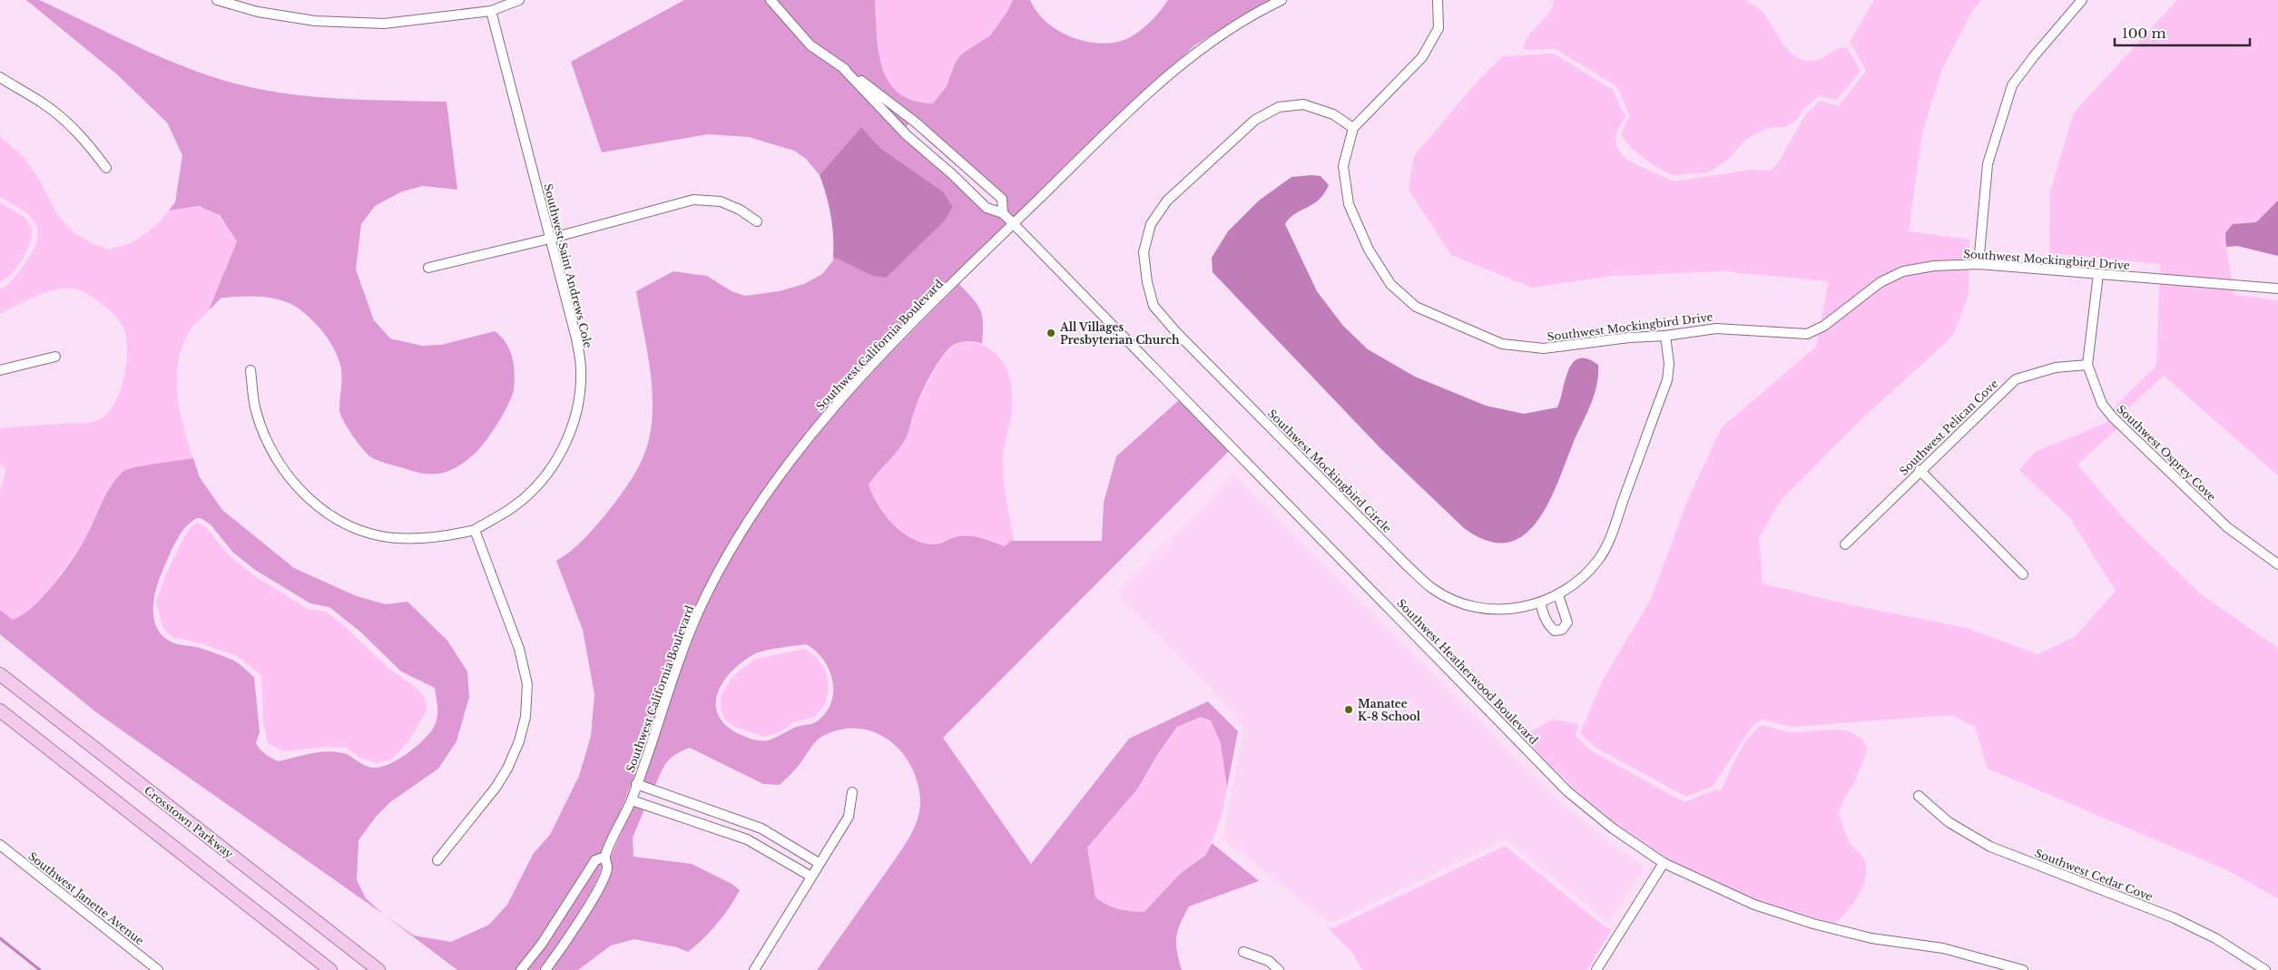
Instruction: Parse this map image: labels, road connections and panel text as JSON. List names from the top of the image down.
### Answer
{
  "streets": {
    "main road": ["Crosstown Parkway"],
    "street": [
      "Southwest Mockingbird Drive",
      "Southwest Saint Andrews Cole",
      "Southwest California Boulevard",
      "Southwest Pelican Cove",
      "Southwest Osprey Cove",
      "Southwest Mockingbird Circle",
      "Southwest Heatherwood Boulevard",
      "Southwest Cedar Cove",
      "Southwest Janette Avenue"
    ]
  },
  "crossings": [
    ["Southwest Mockingbird Drive", "Southwest Osprey Cove"],
    ["Southwest Mockingbird Drive", "Southwest Mockingbird Circle"],
    ["Southwest California Boulevard", "Southwest Heatherwood Boulevard"],
    ["Southwest Pelican Cove", "Southwest Osprey Cove"]
  ],
  "places": ["All Villages Presbyterian Church", "Manatee K-8 School"],
  "scale_bar": "100 m"
}
